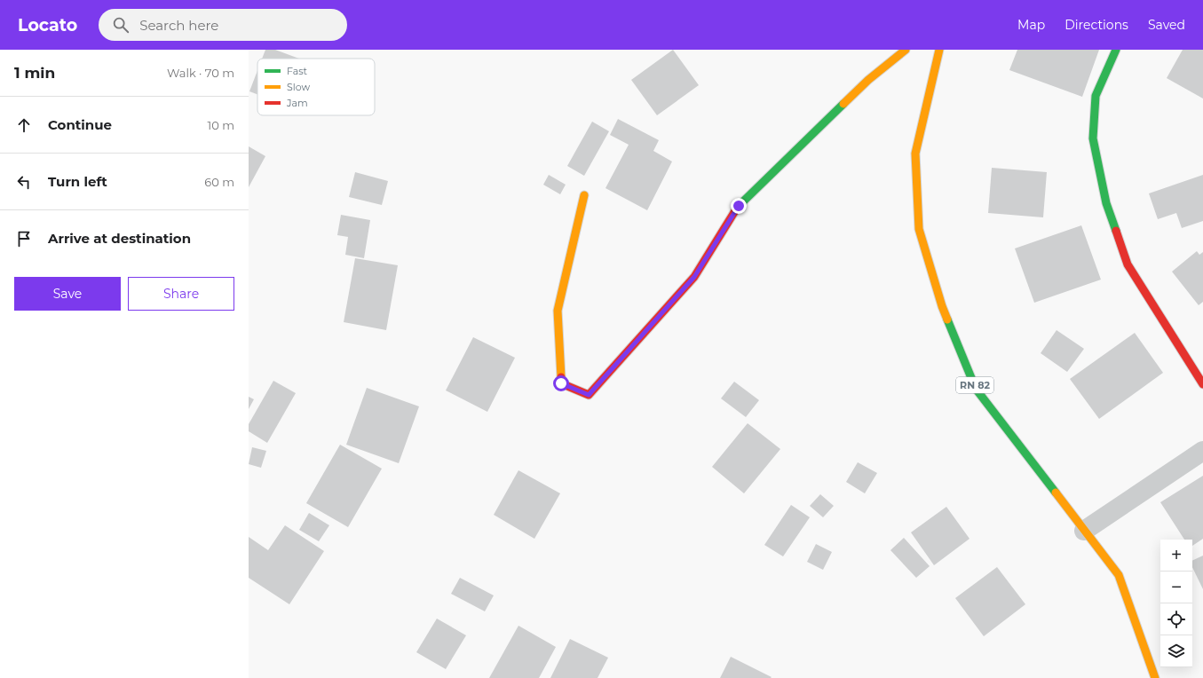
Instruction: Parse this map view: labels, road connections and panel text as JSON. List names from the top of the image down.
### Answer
{
  "streets": {
    "street": ["RN 82"]
  },
  "legend": ["Fast", "Slow", "Jam"],
  "page": {
    "header": "Locato",
    "search": "Search here",
    "nav": ["Map", "Directions", "Saved"],
    "heading": ["1 min", "Walk · 70 m"],
    "list": [
      ["Continue", "10 m"],
      ["Turn left", "60 m"],
      "Arrive at destination"
    ],
    "buttons": ["Save", "Share"],
    "map_buttons": ["+", "−"]
  }
}
